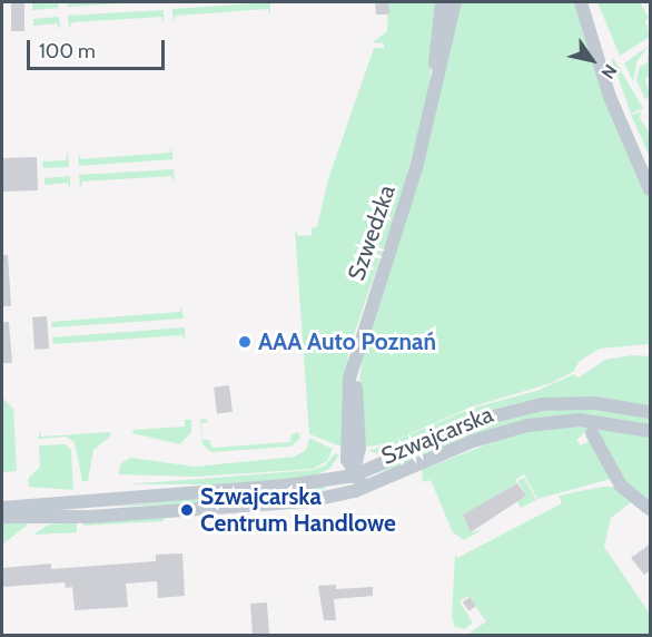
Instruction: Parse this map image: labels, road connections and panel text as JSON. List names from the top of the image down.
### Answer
{
  "streets": {
    "street": ["Szwedzka", "Szwajcarska"]
  },
  "crossings": [
    ["Szwedzka", "Szwajcarska"]
  ],
  "places": ["AAA Auto Poznań", "Szwajcarska Centrum Handlowe"],
  "scale_bar": "100 m",
  "north": "bottom right"
}
